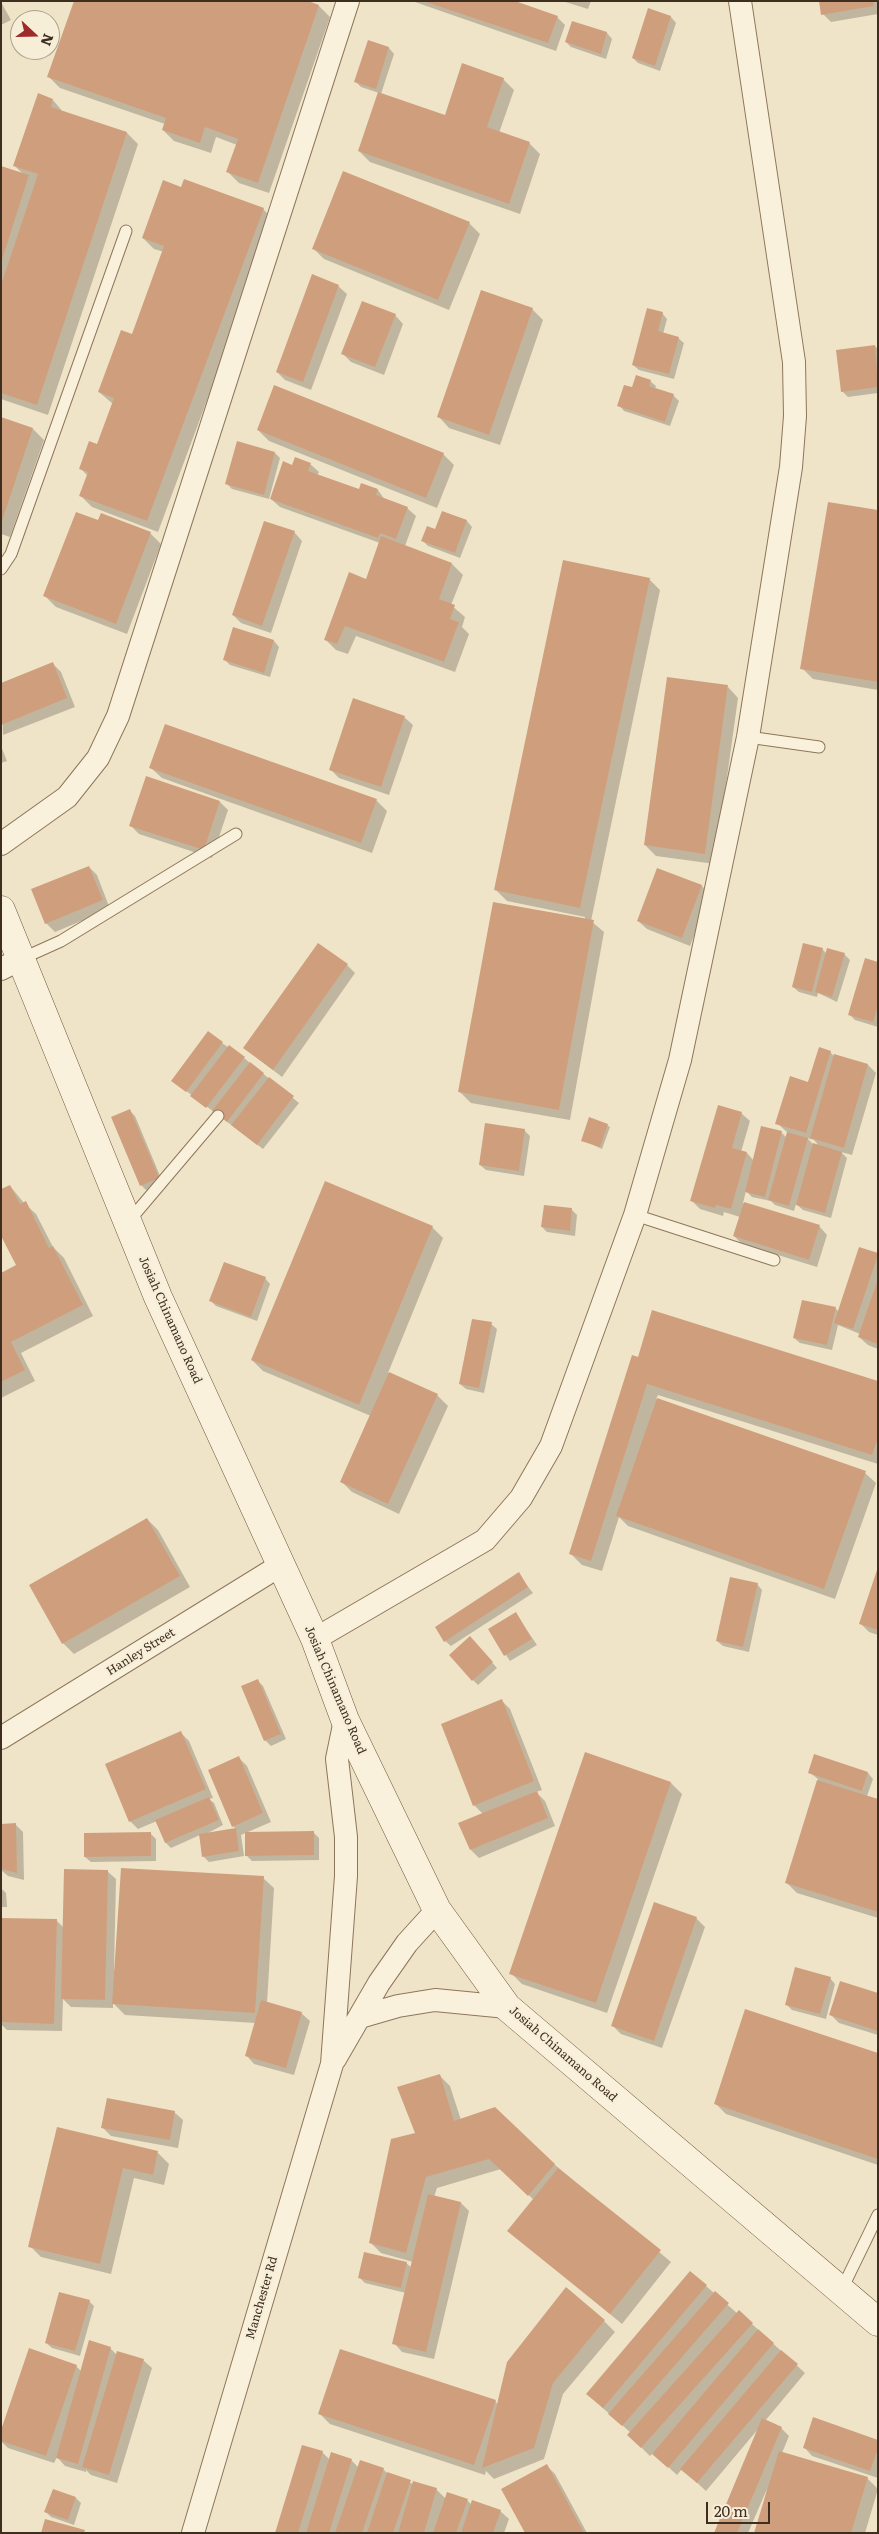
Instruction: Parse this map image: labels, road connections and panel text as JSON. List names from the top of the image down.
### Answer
{
  "streets": {
    "street": ["Josiah Chinamano Road", "Hanley Street", "Manchester Rd"]
  },
  "crossings": [
    ["Josiah Chinamano Road", "Hanley Street"]
  ],
  "scale_bar": "20 m",
  "north": "right"
}
